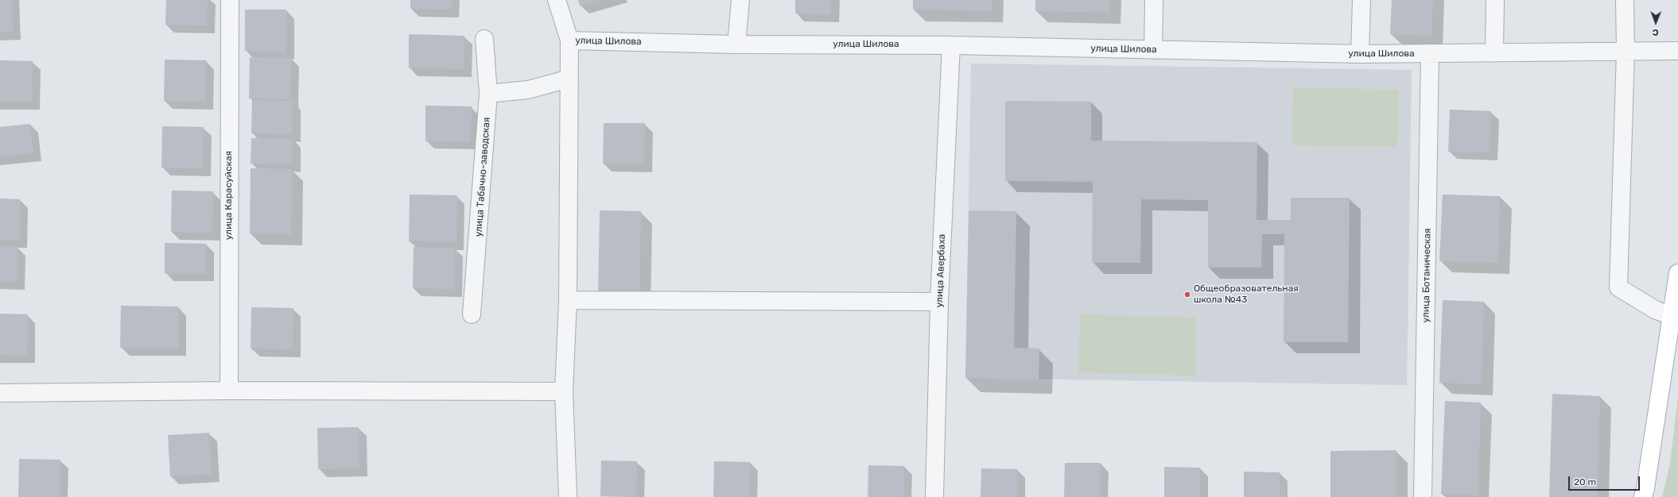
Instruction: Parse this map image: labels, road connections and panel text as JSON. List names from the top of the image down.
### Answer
{
  "streets": {
    "street": [
      "улица Шилова",
      "улица Табачно-заводская",
      "улица Карасуйская",
      "улица Авербаха",
      "улица Ботаническая"
    ]
  },
  "crossings": [
    ["улица Шилова", "улица Авербаха"],
    ["улица Шилова", "улица Ботаническая"]
  ],
  "places": ["Общеобразовательная школа №43"],
  "scale_bar": "20 m",
  "north": "bottom"
}
